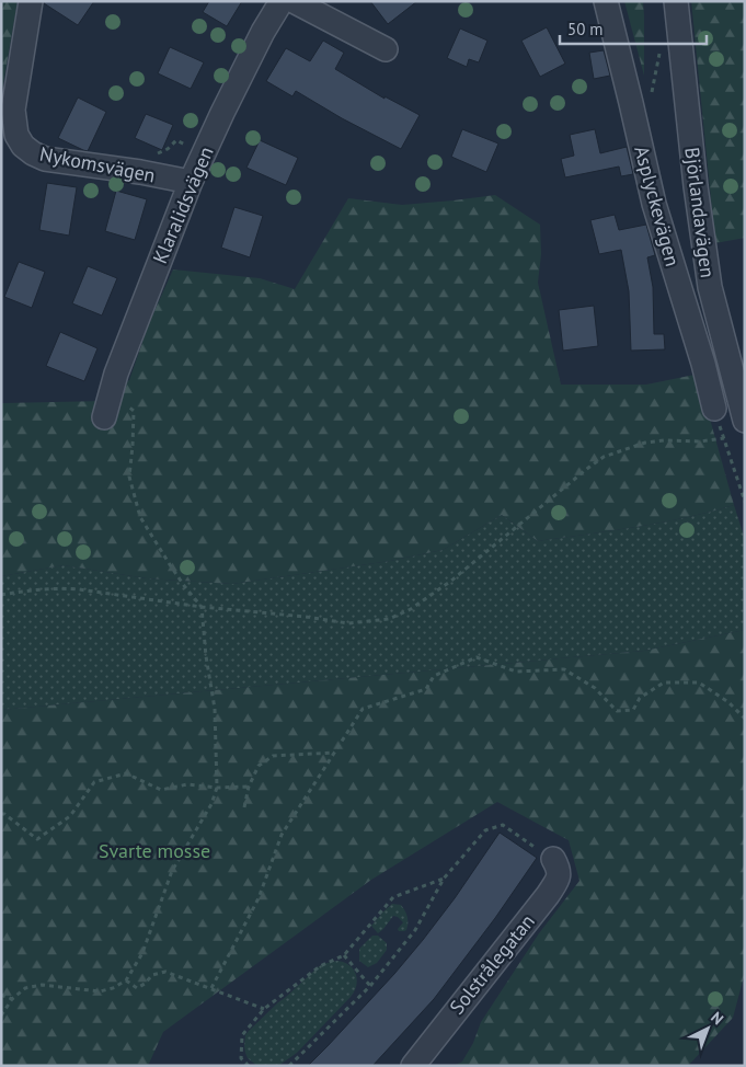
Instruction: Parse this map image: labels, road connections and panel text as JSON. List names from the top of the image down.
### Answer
{
  "streets": {
    "street": [
      "Nykomsvägen",
      "Klaralidsvägen",
      "Asplyckevägen",
      "Björlandavägen",
      "Solstrålegatan"
    ]
  },
  "crossings": [
    ["Nykomsvägen", "Klaralidsvägen"]
  ],
  "parks": ["Svarte mosse"],
  "scale_bar": "50 m",
  "north": "top right"
}
